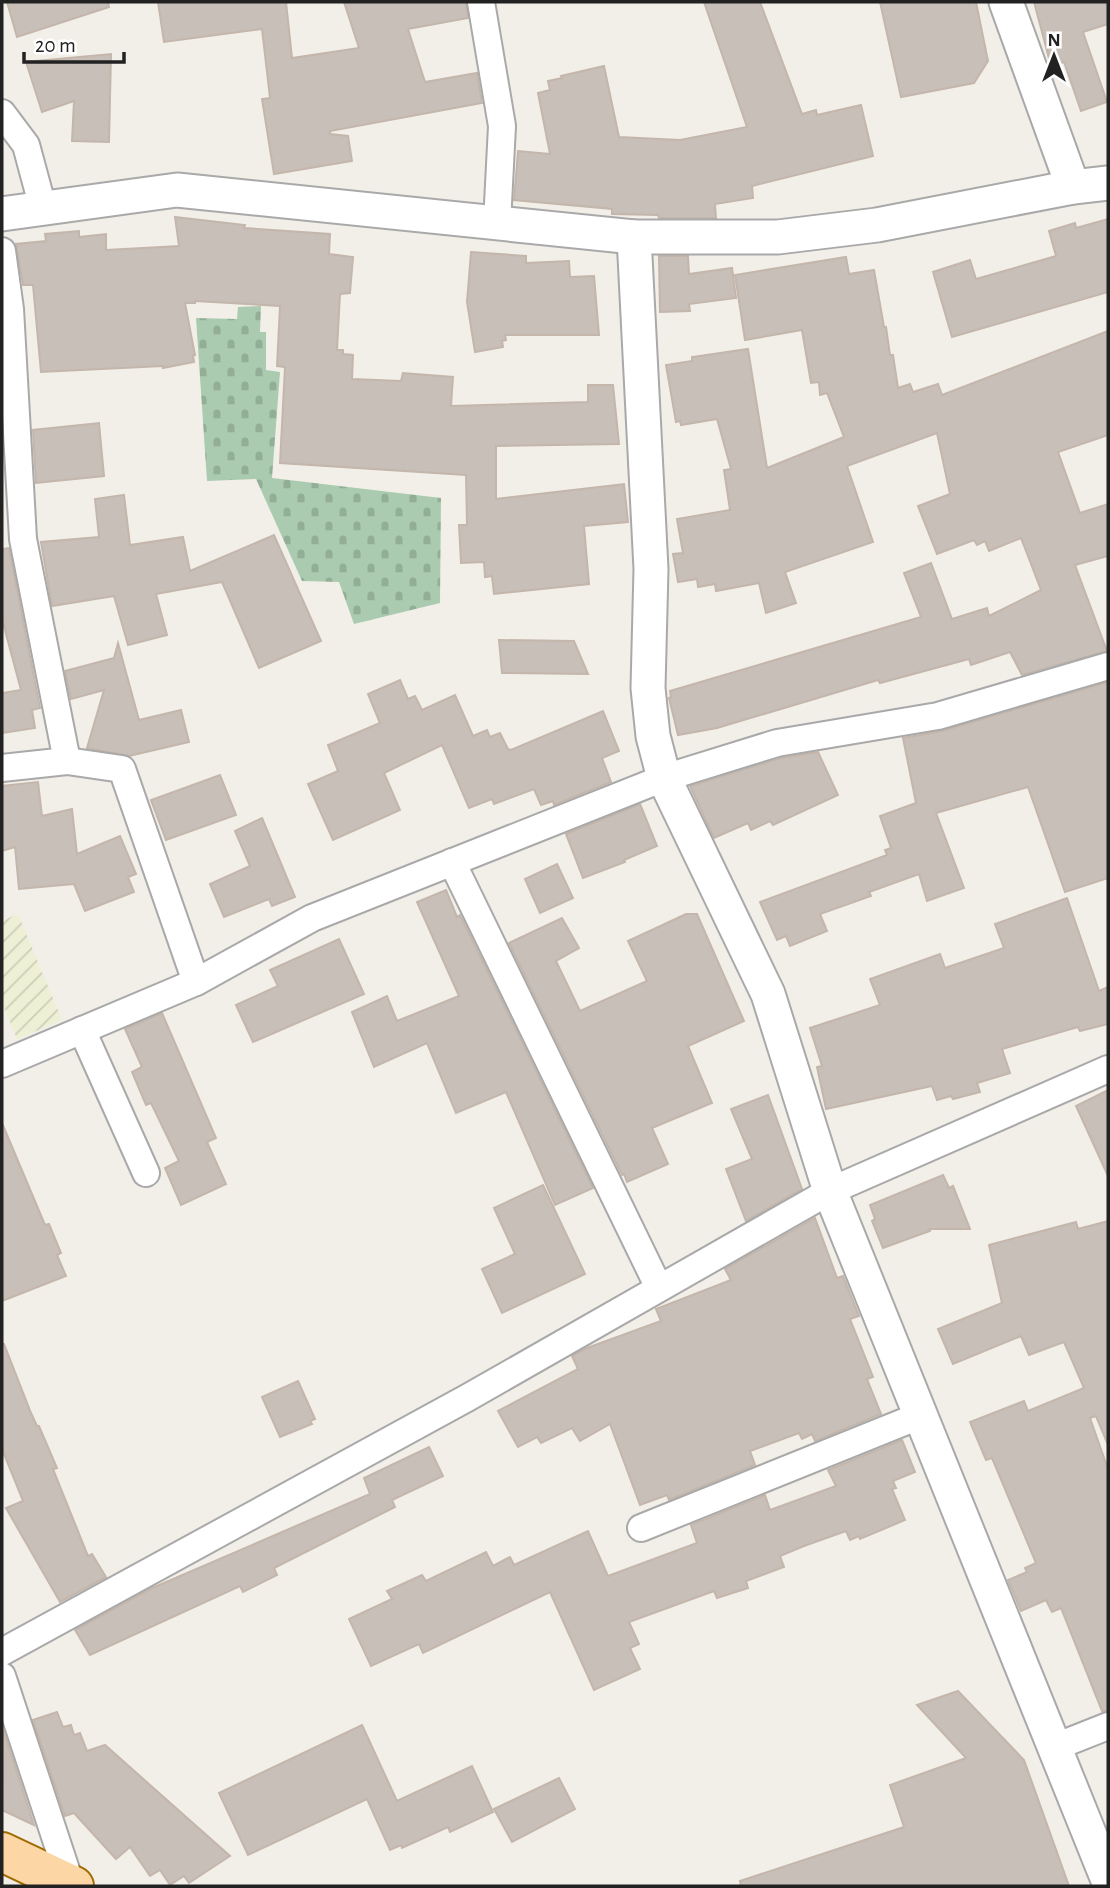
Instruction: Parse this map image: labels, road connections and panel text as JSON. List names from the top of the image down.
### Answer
{
  "scale_bar": "20 m",
  "north": "top"
}
